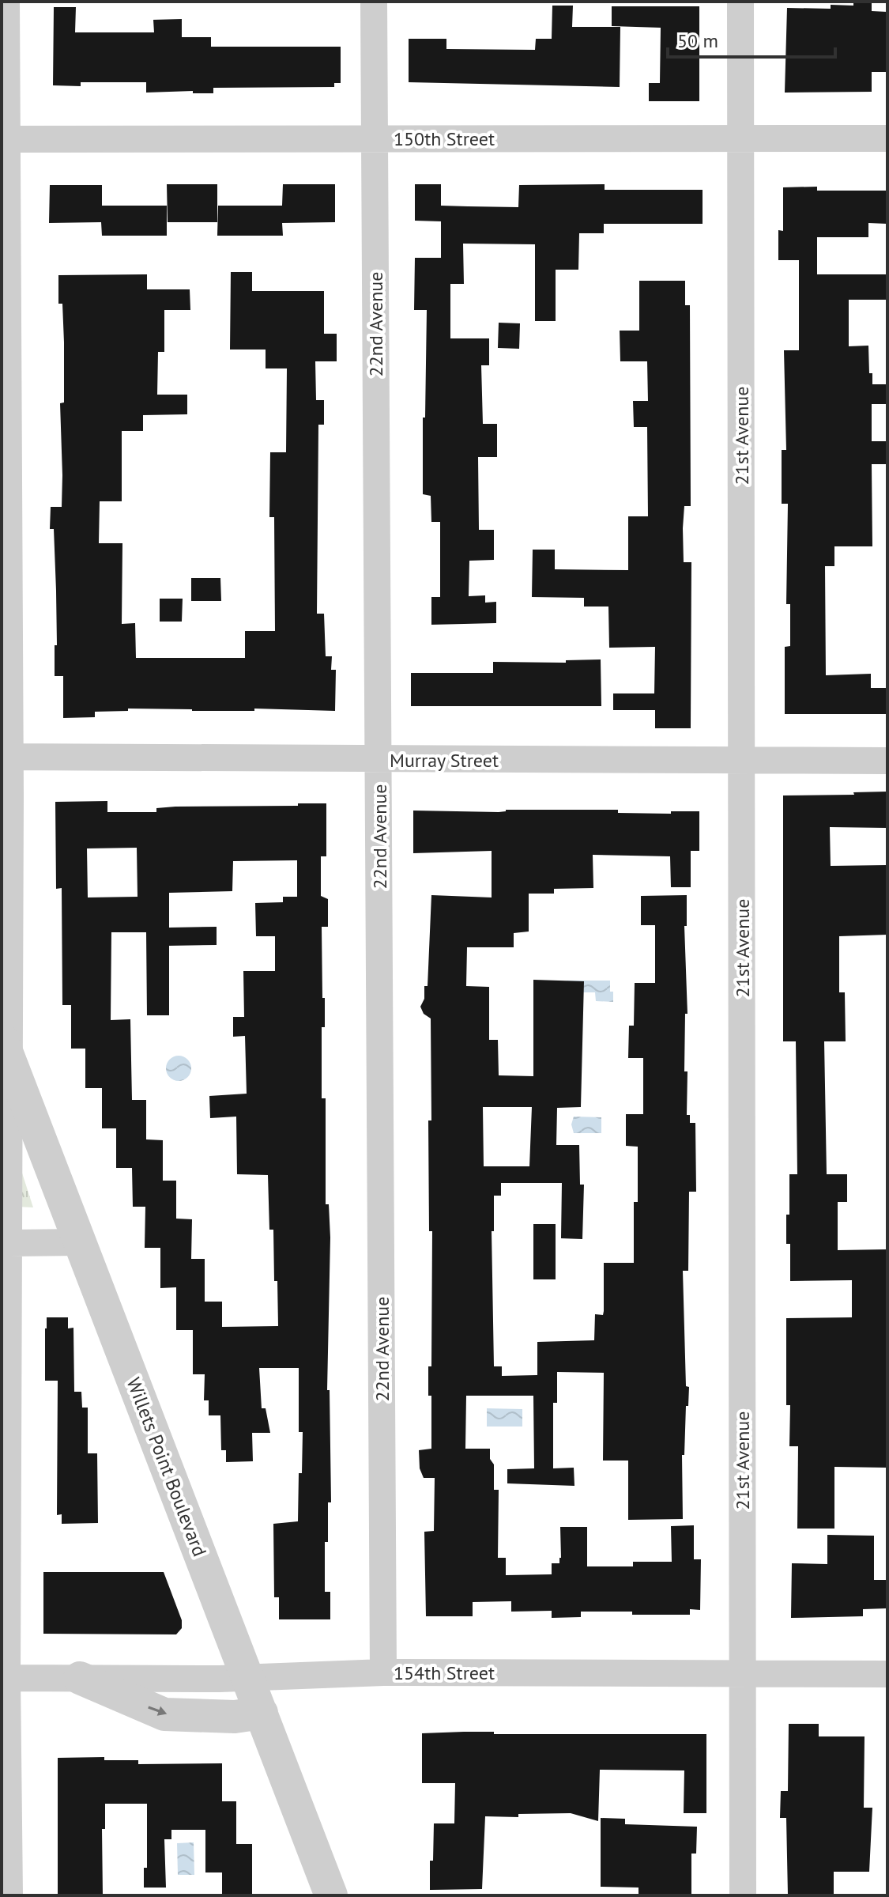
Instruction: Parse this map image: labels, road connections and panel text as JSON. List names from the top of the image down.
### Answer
{
  "streets": {
    "street": [
      "150th Street",
      "22nd Avenue",
      "21st Avenue",
      "Murray Street",
      "Willets Point Boulevard",
      "154th Street"
    ]
  },
  "crossings": [
    ["150th Street", "22nd Avenue"],
    ["150th Street", "21st Avenue"],
    ["22nd Avenue", "Murray Street"],
    ["22nd Avenue", "154th Street"],
    ["21st Avenue", "Murray Street"],
    ["21st Avenue", "154th Street"],
    ["Willets Point Boulevard", "154th Street"]
  ],
  "scale_bar": "50 m"
}
